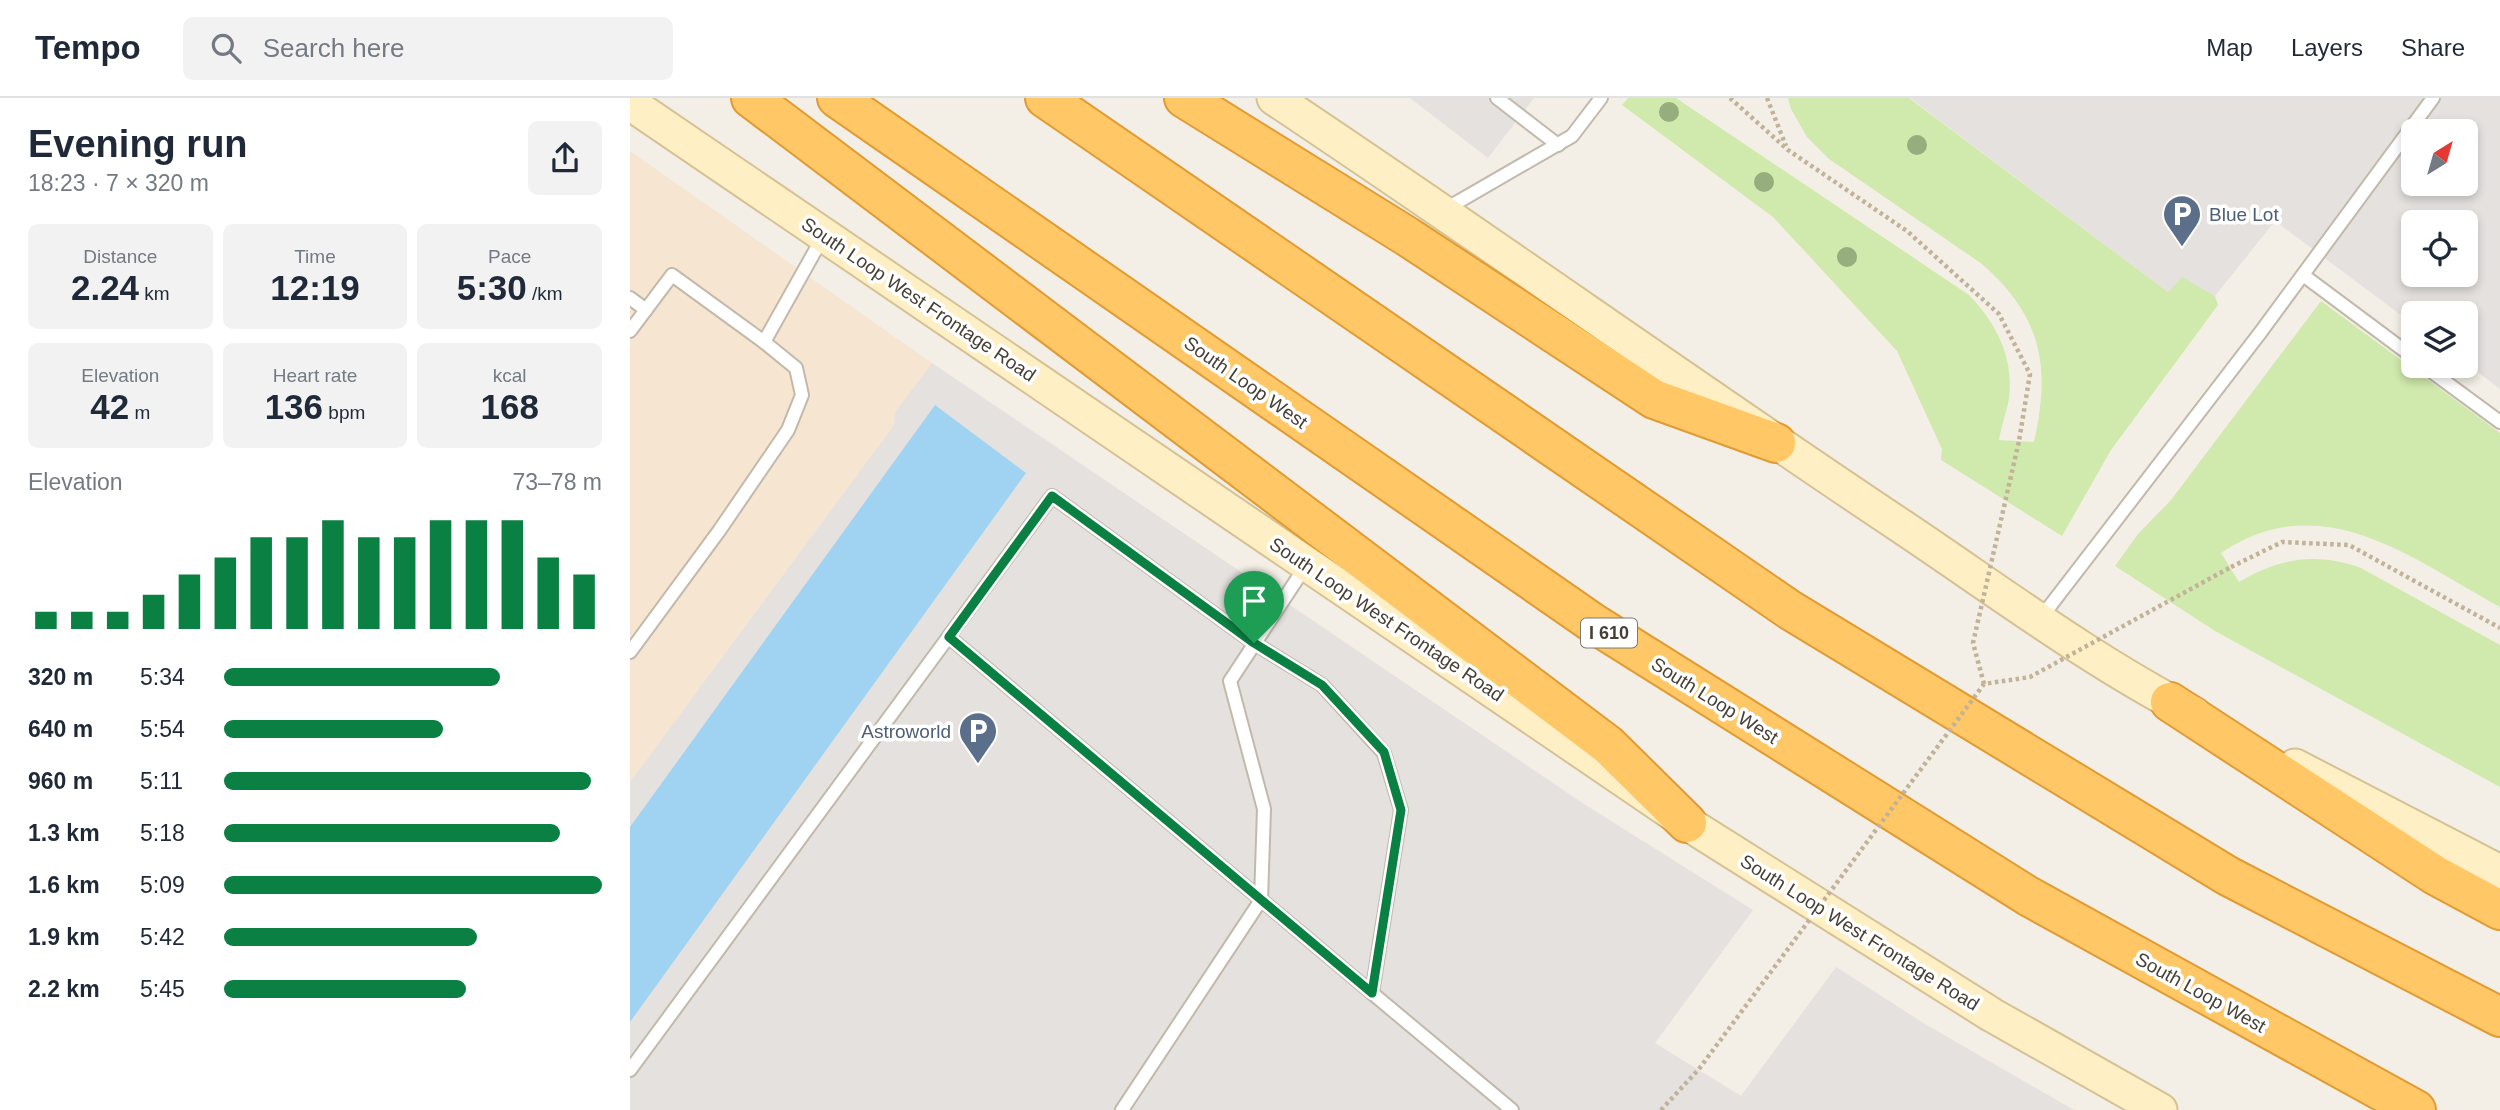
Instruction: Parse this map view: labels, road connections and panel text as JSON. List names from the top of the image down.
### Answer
{
  "streets": {
    "highway": ["South Loop West", "I 610"],
    "main road": ["South Loop West Frontage Road"]
  },
  "places": {
    "parking": ["Blue Lot", "Astroworld"]
  },
  "north": "top right",
  "page": {
    "header": "Tempo",
    "search": "Search here",
    "nav": ["Map", "Layers", "Share"],
    "heading": ["Evening run", "18:23 · 7 × 320 m"],
    "stats": [
      ["Distance", "2.24 km"],
      ["Time", "12:19"],
      ["Pace", "5:30 /km"],
      ["Elevation", "42 m"],
      ["Heart rate", "136 bpm"],
      ["kcal", "168"]
    ],
    "chart": ["Elevation", "73–78 m"],
    "list": [
      {
        "name": "320 m",
        "note": "5:34"
      },
      {
        "name": "640 m",
        "note": "5:54"
      },
      {
        "name": "960 m",
        "note": "5:11"
      },
      {
        "name": "1.3 km",
        "note": "5:18"
      },
      {
        "name": "1.6 km",
        "note": "5:09"
      },
      {
        "name": "1.9 km",
        "note": "5:42"
      },
      {
        "name": "2.2 km",
        "note": "5:45"
      }
    ]
  }
}
